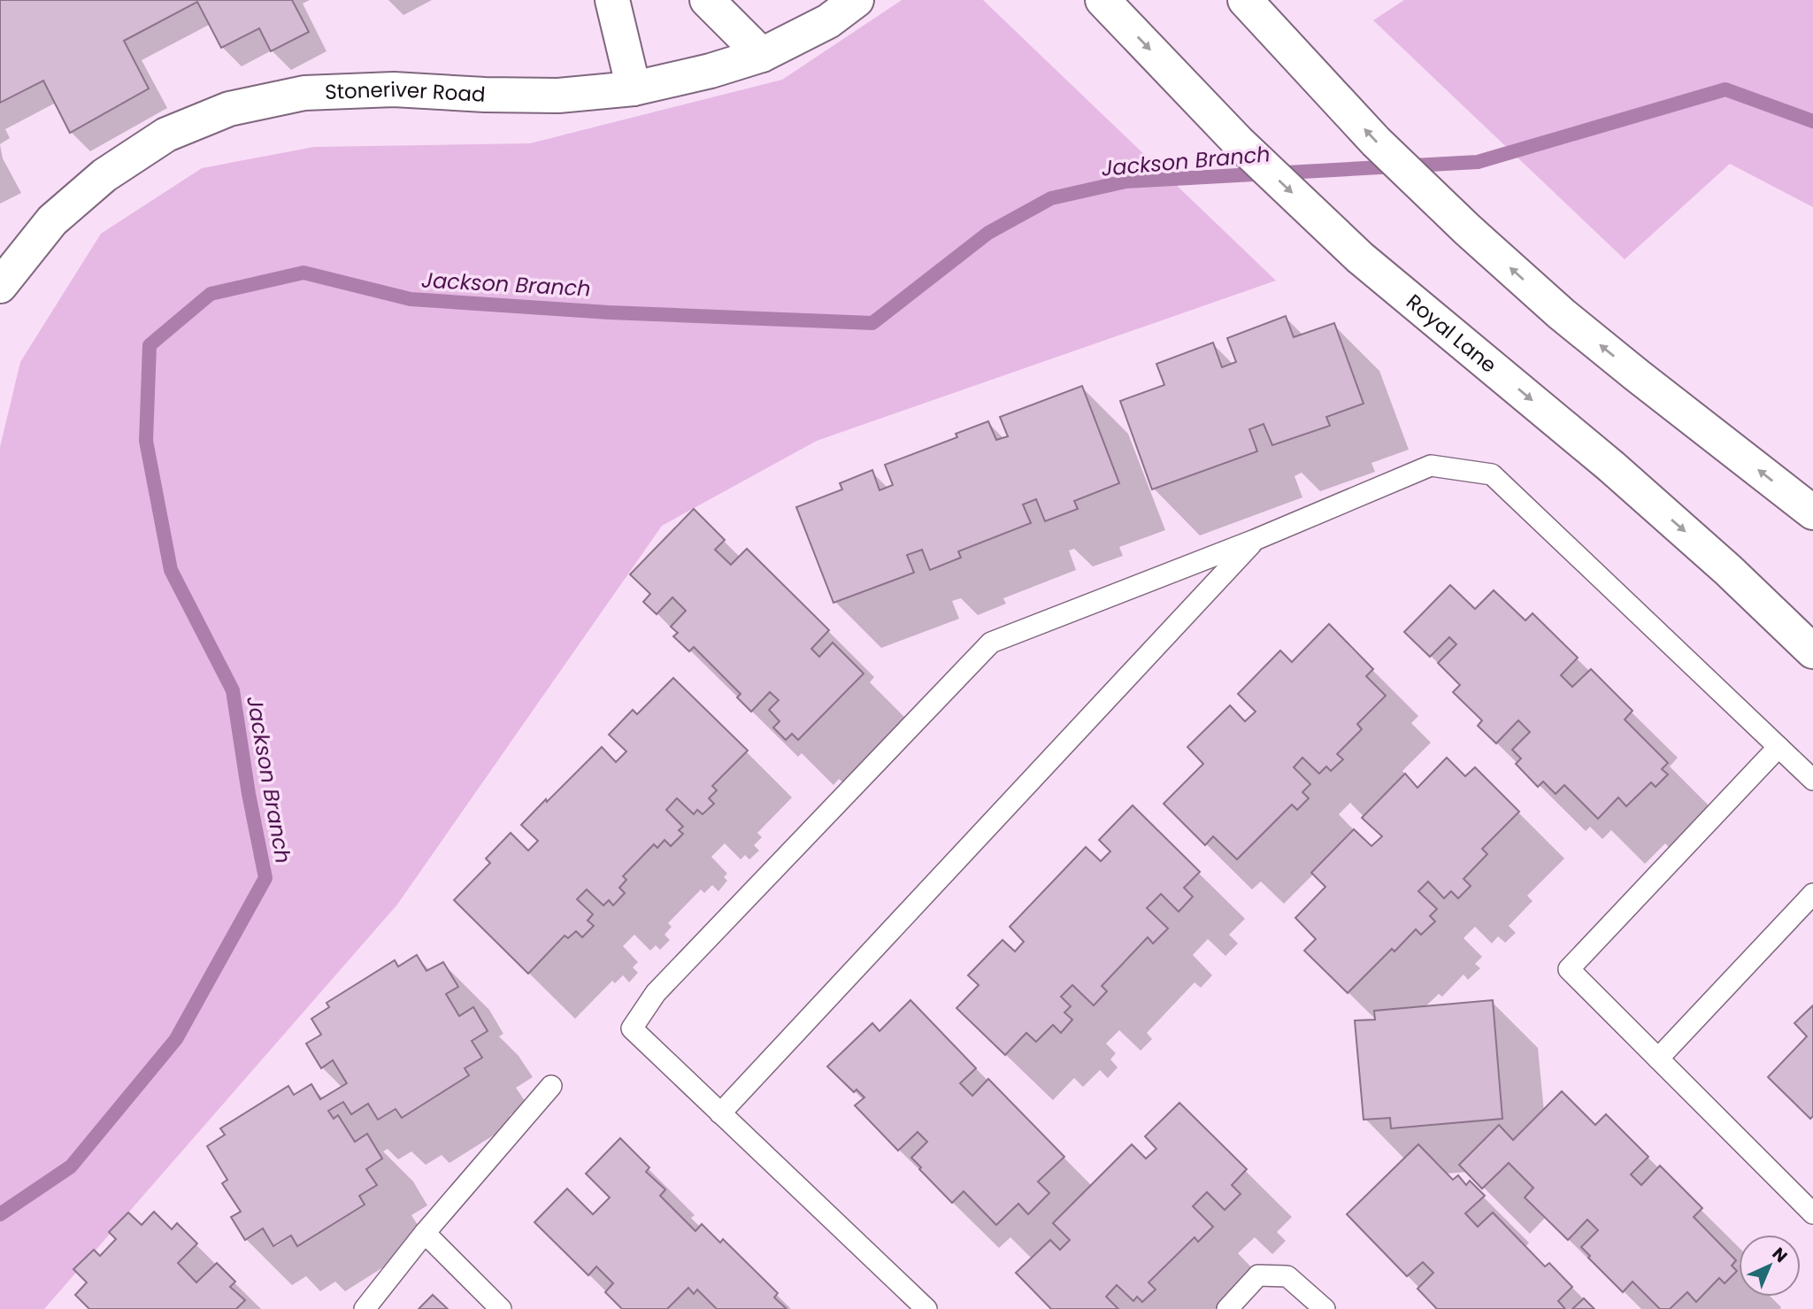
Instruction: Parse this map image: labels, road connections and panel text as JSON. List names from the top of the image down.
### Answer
{
  "streets": {
    "main road": ["Stoneriver Road", "Royal Lane"]
  },
  "water": ["Jackson Branch"],
  "north": "top right"
}
